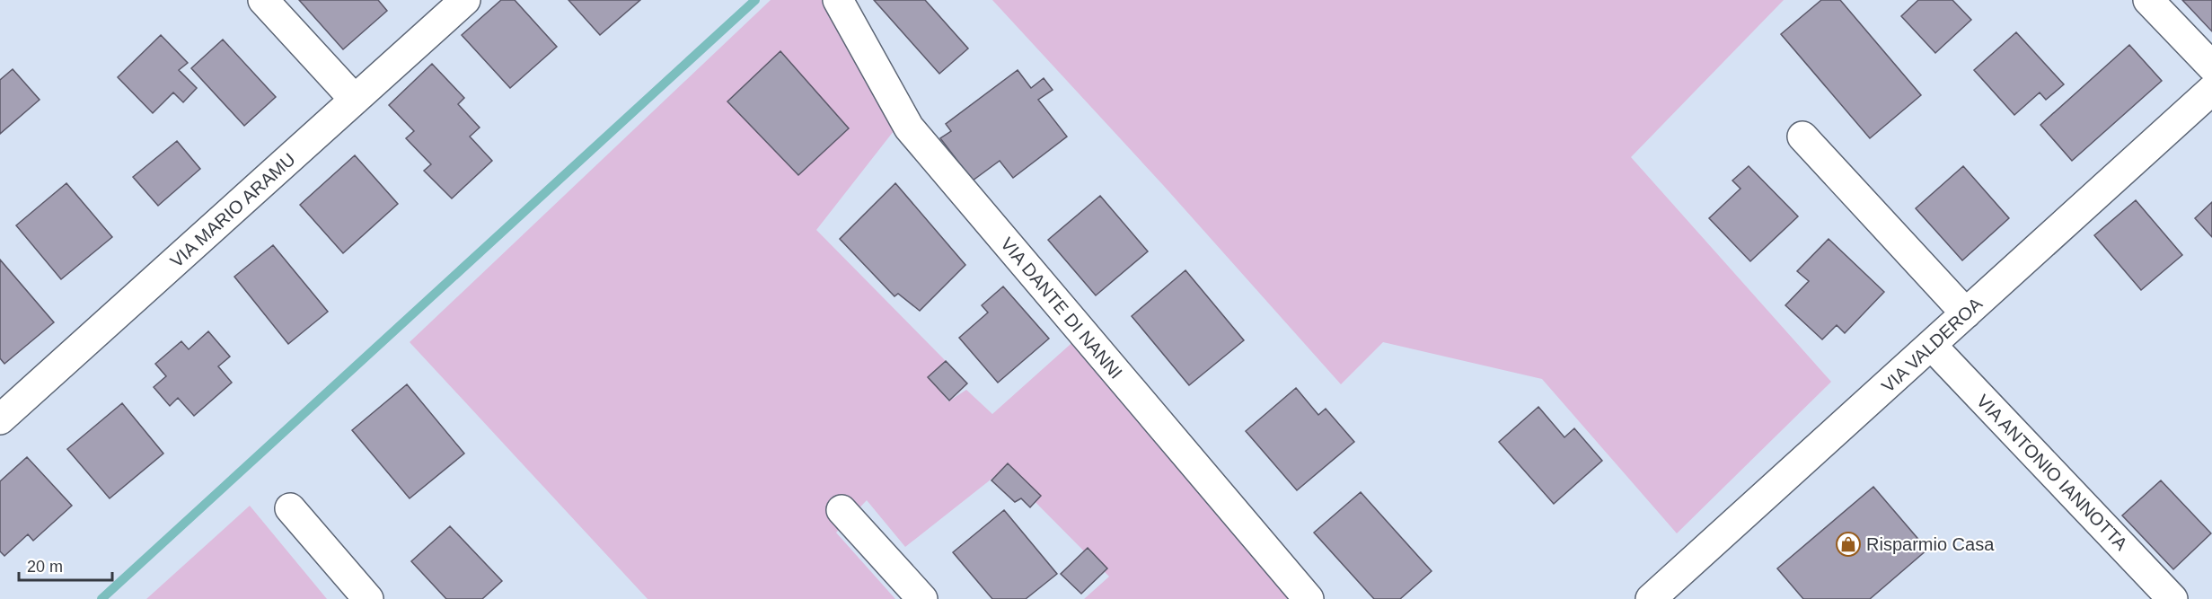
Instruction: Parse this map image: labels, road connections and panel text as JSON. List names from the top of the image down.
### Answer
{
  "streets": {
    "street": [
      "VIA MARIO ARAMU",
      "VIA DANTE DI NANNI",
      "VIA VALDEROA",
      "VIA ANTONIO IANNOTTA"
    ]
  },
  "crossings": [
    ["VIA VALDEROA", "VIA ANTONIO IANNOTTA"]
  ],
  "places": {
    "shop": ["Risparmio Casa"]
  },
  "scale_bar": "20 m"
}
